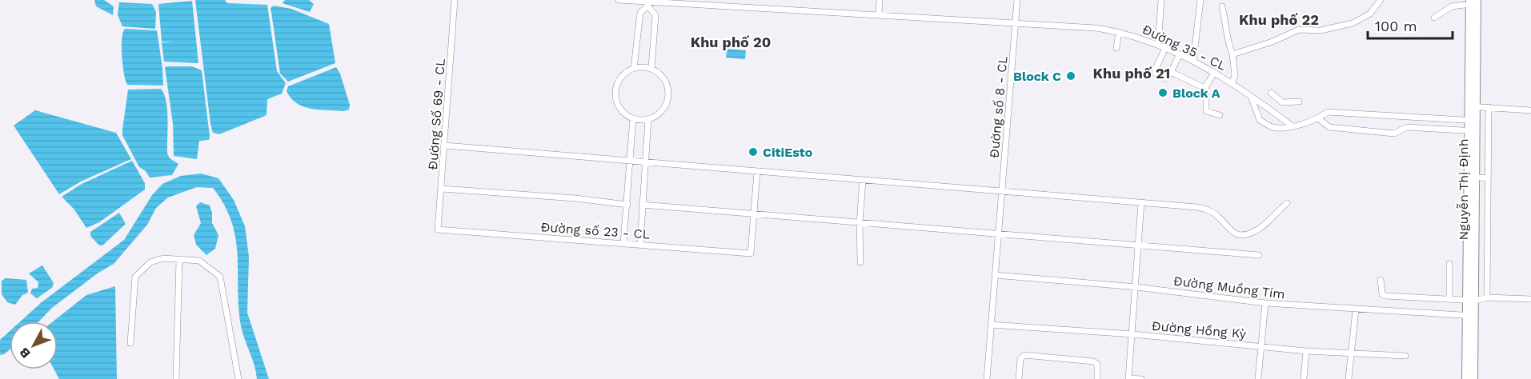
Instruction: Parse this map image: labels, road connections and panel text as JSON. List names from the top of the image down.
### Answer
{
  "streets": {
    "main road": ["Nguyễn Thị Định"],
    "street": [
      "Đường 35 - CL",
      "Đường số 8 - CL",
      "Đường Số 69 - CL",
      "Đường số 23 - CL",
      "Đường Muồng Tím",
      "Đường Hồng Kỳ"
    ]
  },
  "crossings": [
    ["Đường 35 - CL", "Đường số 8 - CL"],
    ["Đường 35 - CL", "Nguyễn Thị Định"],
    ["Đường số 8 - CL", "Đường Muồng Tím"],
    ["Đường số 8 - CL", "Đường Hồng Kỳ"],
    ["Đường Số 69 - CL", "Đường số 23 - CL"],
    ["Nguyễn Thị Định", "Đường Muồng Tím"]
  ],
  "districts": ["Khu phố 22", "Khu phố 20", "Khu phố 21"],
  "places": ["Block C", "Block A", "CitiEsto"],
  "scale_bar": "100 m",
  "north": "bottom left"
}
